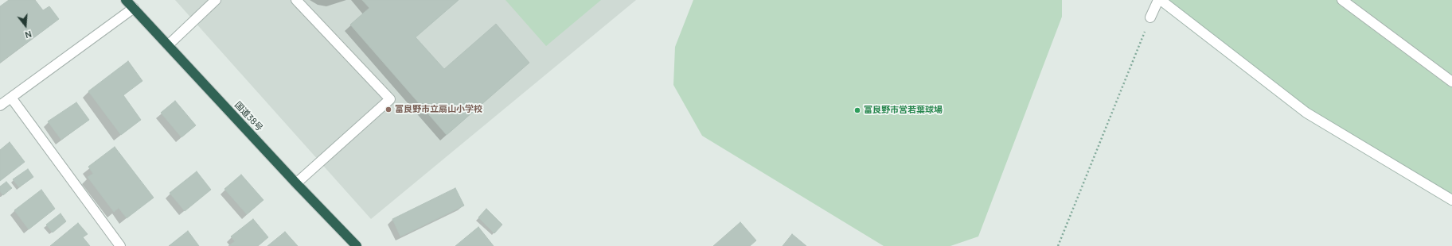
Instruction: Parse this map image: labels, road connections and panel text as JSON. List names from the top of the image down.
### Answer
{
  "streets": {
    "highway": ["国道38号"]
  },
  "places": ["富良野市立扇山小学校", "富良野市営若葉球場"],
  "north": "bottom"
}
